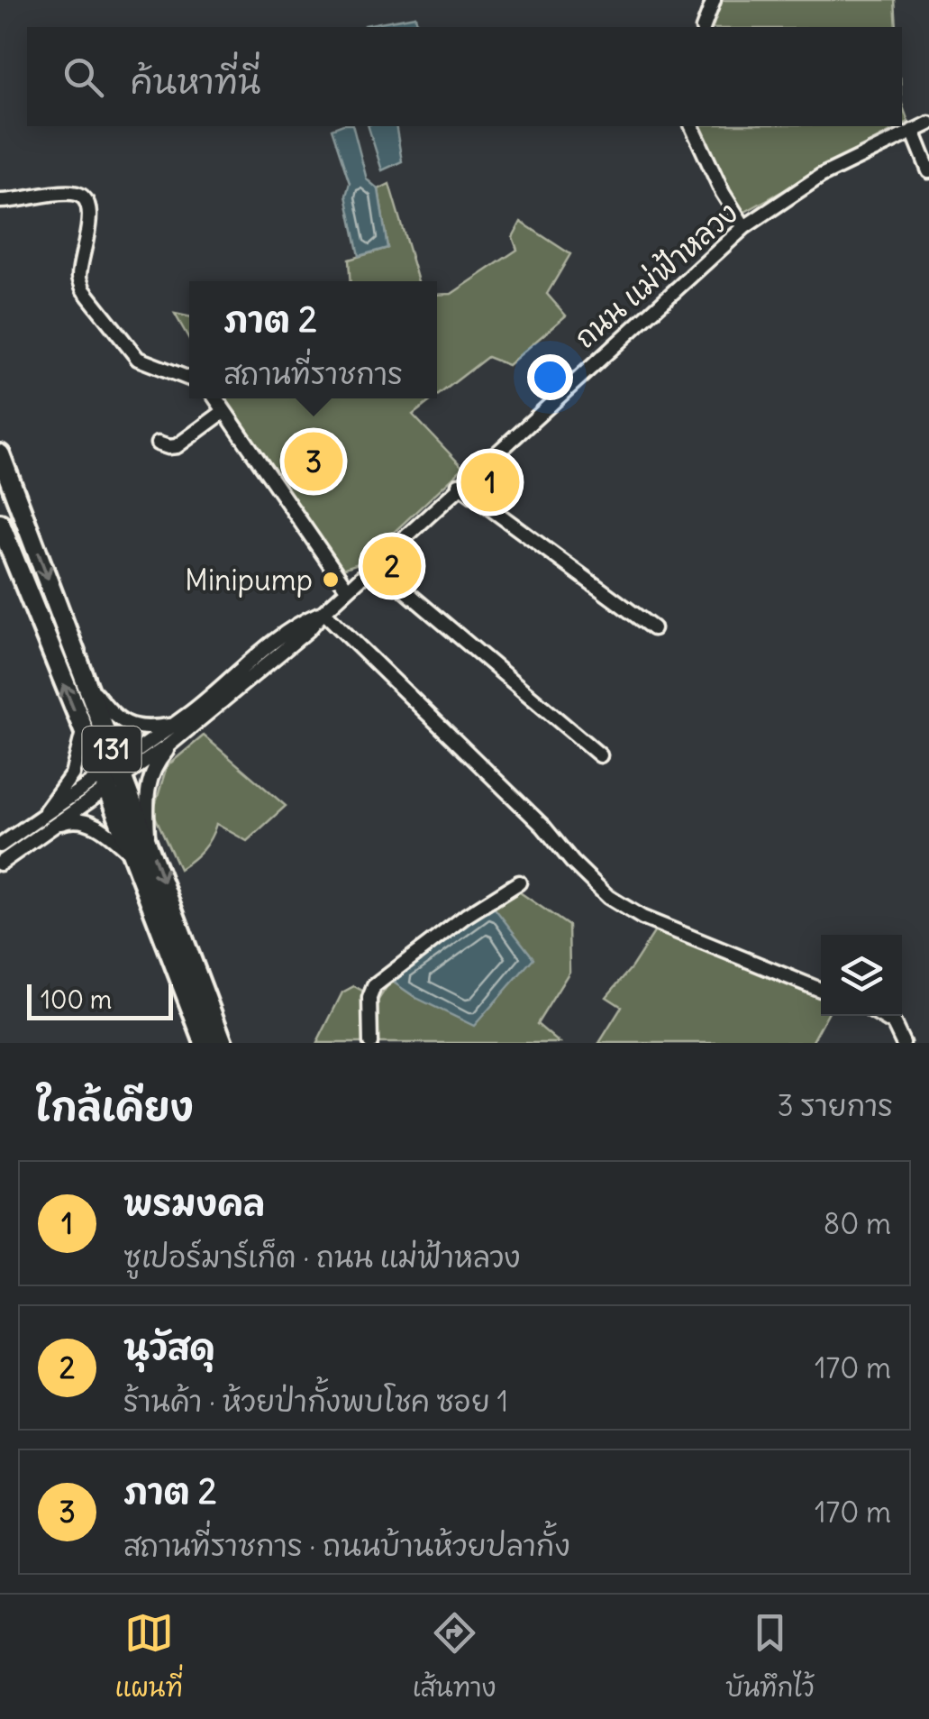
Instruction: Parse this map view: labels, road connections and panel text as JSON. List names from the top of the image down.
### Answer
{
  "streets": {
    "highway": ["131"],
    "street": ["ถนน แม่ฟ้าหลวง"]
  },
  "places": ["Minipump"],
  "scale_bar": "100 m",
  "page": {
    "search": "ค้นหาที่นี่",
    "popup": ["ภาต 2", "สถานที่ราชการ"],
    "pins": ["3", "1", "2"],
    "scale": "100 m",
    "heading": ["ใกล้เคียง", "3 รายการ"],
    "list": [
      {
        "mark": "1",
        "name": "พรมงคล",
        "note": "ซูเปอร์มาร์เก็ต · ถนน แม่ฟ้าหลวง",
        "value": "80 m"
      },
      {
        "mark": "2",
        "name": "นุวัสดุ",
        "note": "ร้านค้า · ห้วยป่ากั้งพบโชค ซอย 1",
        "value": "170 m"
      },
      {
        "mark": "3",
        "name": "ภาต 2",
        "note": "สถานที่ราชการ · ถนนบ้านห้วยปลากั้ง",
        "value": "170 m"
      }
    ],
    "nav": ["แผนที่", "เส้นทาง", "บันทึกไว้"]
  }
}
